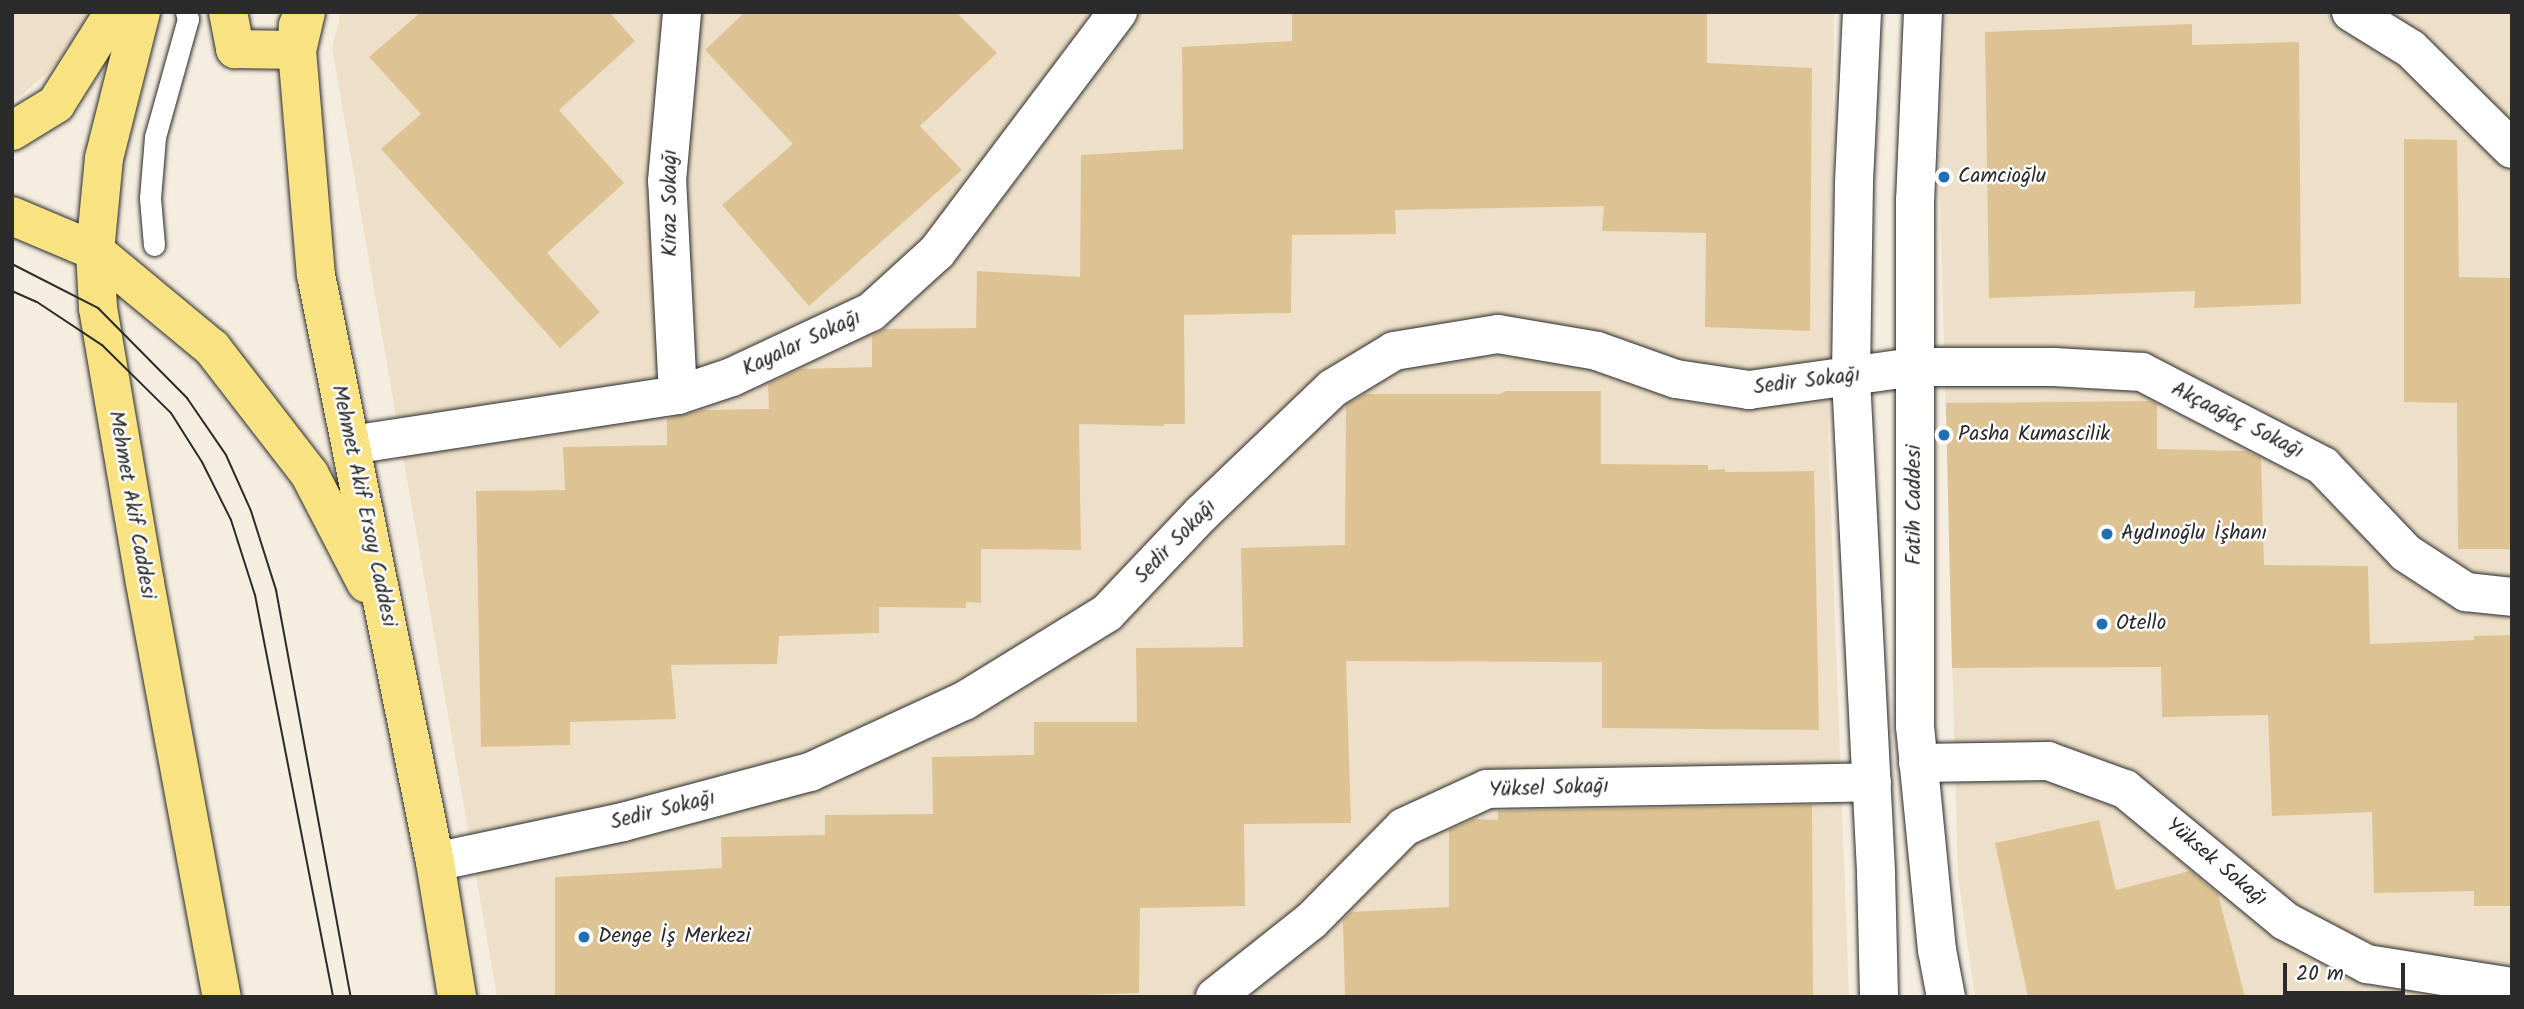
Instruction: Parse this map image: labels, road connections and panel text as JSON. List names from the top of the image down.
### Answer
{
  "streets": {
    "main road": ["Mehmet Akif Caddesi", "Mehmet Akif Ersoy Caddesi"],
    "street": [
      "Kiraz Sokağı",
      "Kayalar Sokağı",
      "Sedir Sokağı",
      "Akçaağaç Sokağı",
      "Fatih Caddesi",
      "Yüksel Sokağı",
      "Yüksek Sokağı"
    ]
  },
  "crossings": [
    ["Kiraz Sokağı", "Kayalar Sokağı"],
    ["Kayalar Sokağı", "Mehmet Akif Ersoy Caddesi"],
    ["Sedir Sokağı", "Akçaağaç Sokağı"],
    ["Sedir Sokağı", "Fatih Caddesi"],
    ["Sedir Sokağı", "Mehmet Akif Ersoy Caddesi"],
    ["Akçaağaç Sokağı", "Fatih Caddesi"],
    ["Fatih Caddesi", "Yüksek Sokağı"]
  ],
  "places": [
    "Camcioğlu",
    "Pasha Kumascilik",
    "Aydınoğlu İşhanı",
    "Otello",
    "Denge İş Merkezi"
  ],
  "scale_bar": "20 m"
}
